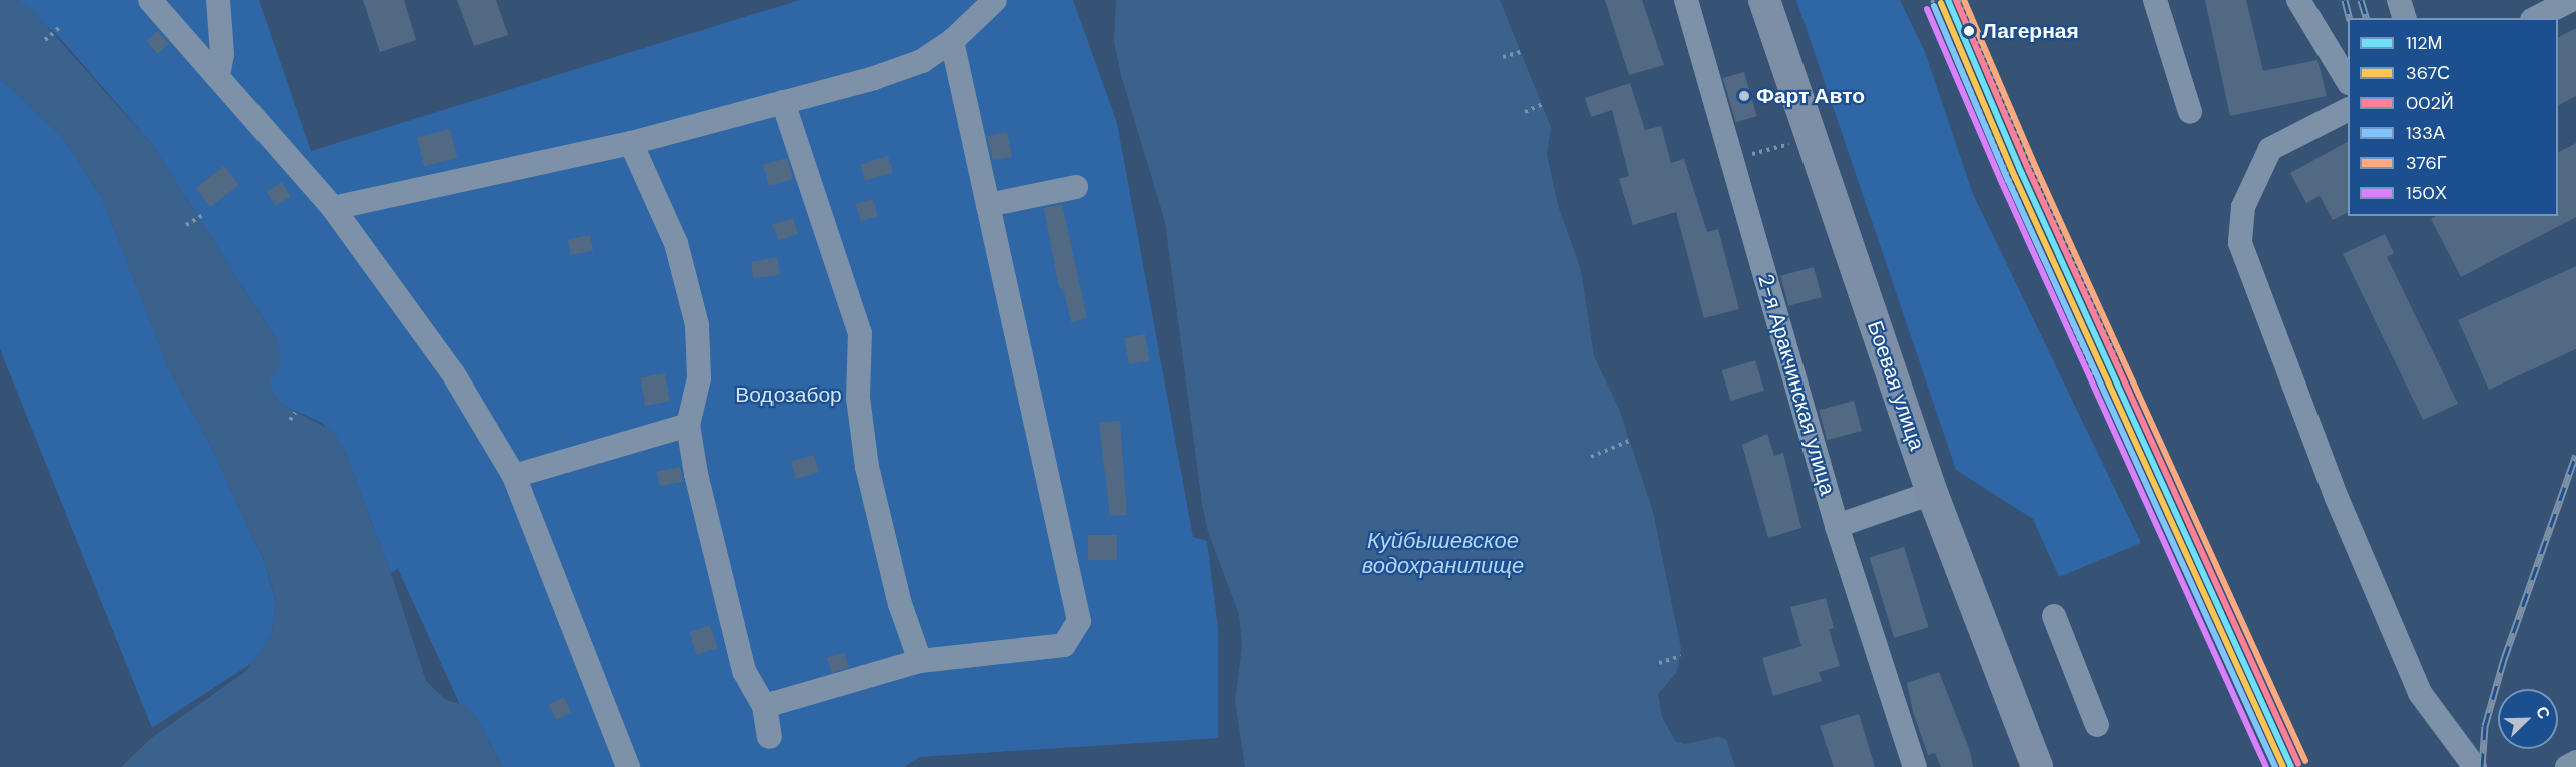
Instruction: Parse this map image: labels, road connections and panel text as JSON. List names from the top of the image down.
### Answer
{
  "streets": {
    "main road": ["Боевая улица"],
    "street": ["2-я Аракчинская улица"]
  },
  "water": ["Куйбышевское водохранилище"],
  "parks": ["Водозабор"],
  "places": ["Лагерная", "Фарт Авто"],
  "lines": [
    "transit line 112М",
    "transit line 002Й",
    "transit line 376Г",
    "transit line 367С",
    "transit line 133А",
    "transit line 150Х"
  ],
  "legend": [
    "112М",
    "367С",
    "002Й",
    "133А",
    "376Г",
    "150Х"
  ],
  "north": "top right"
}
